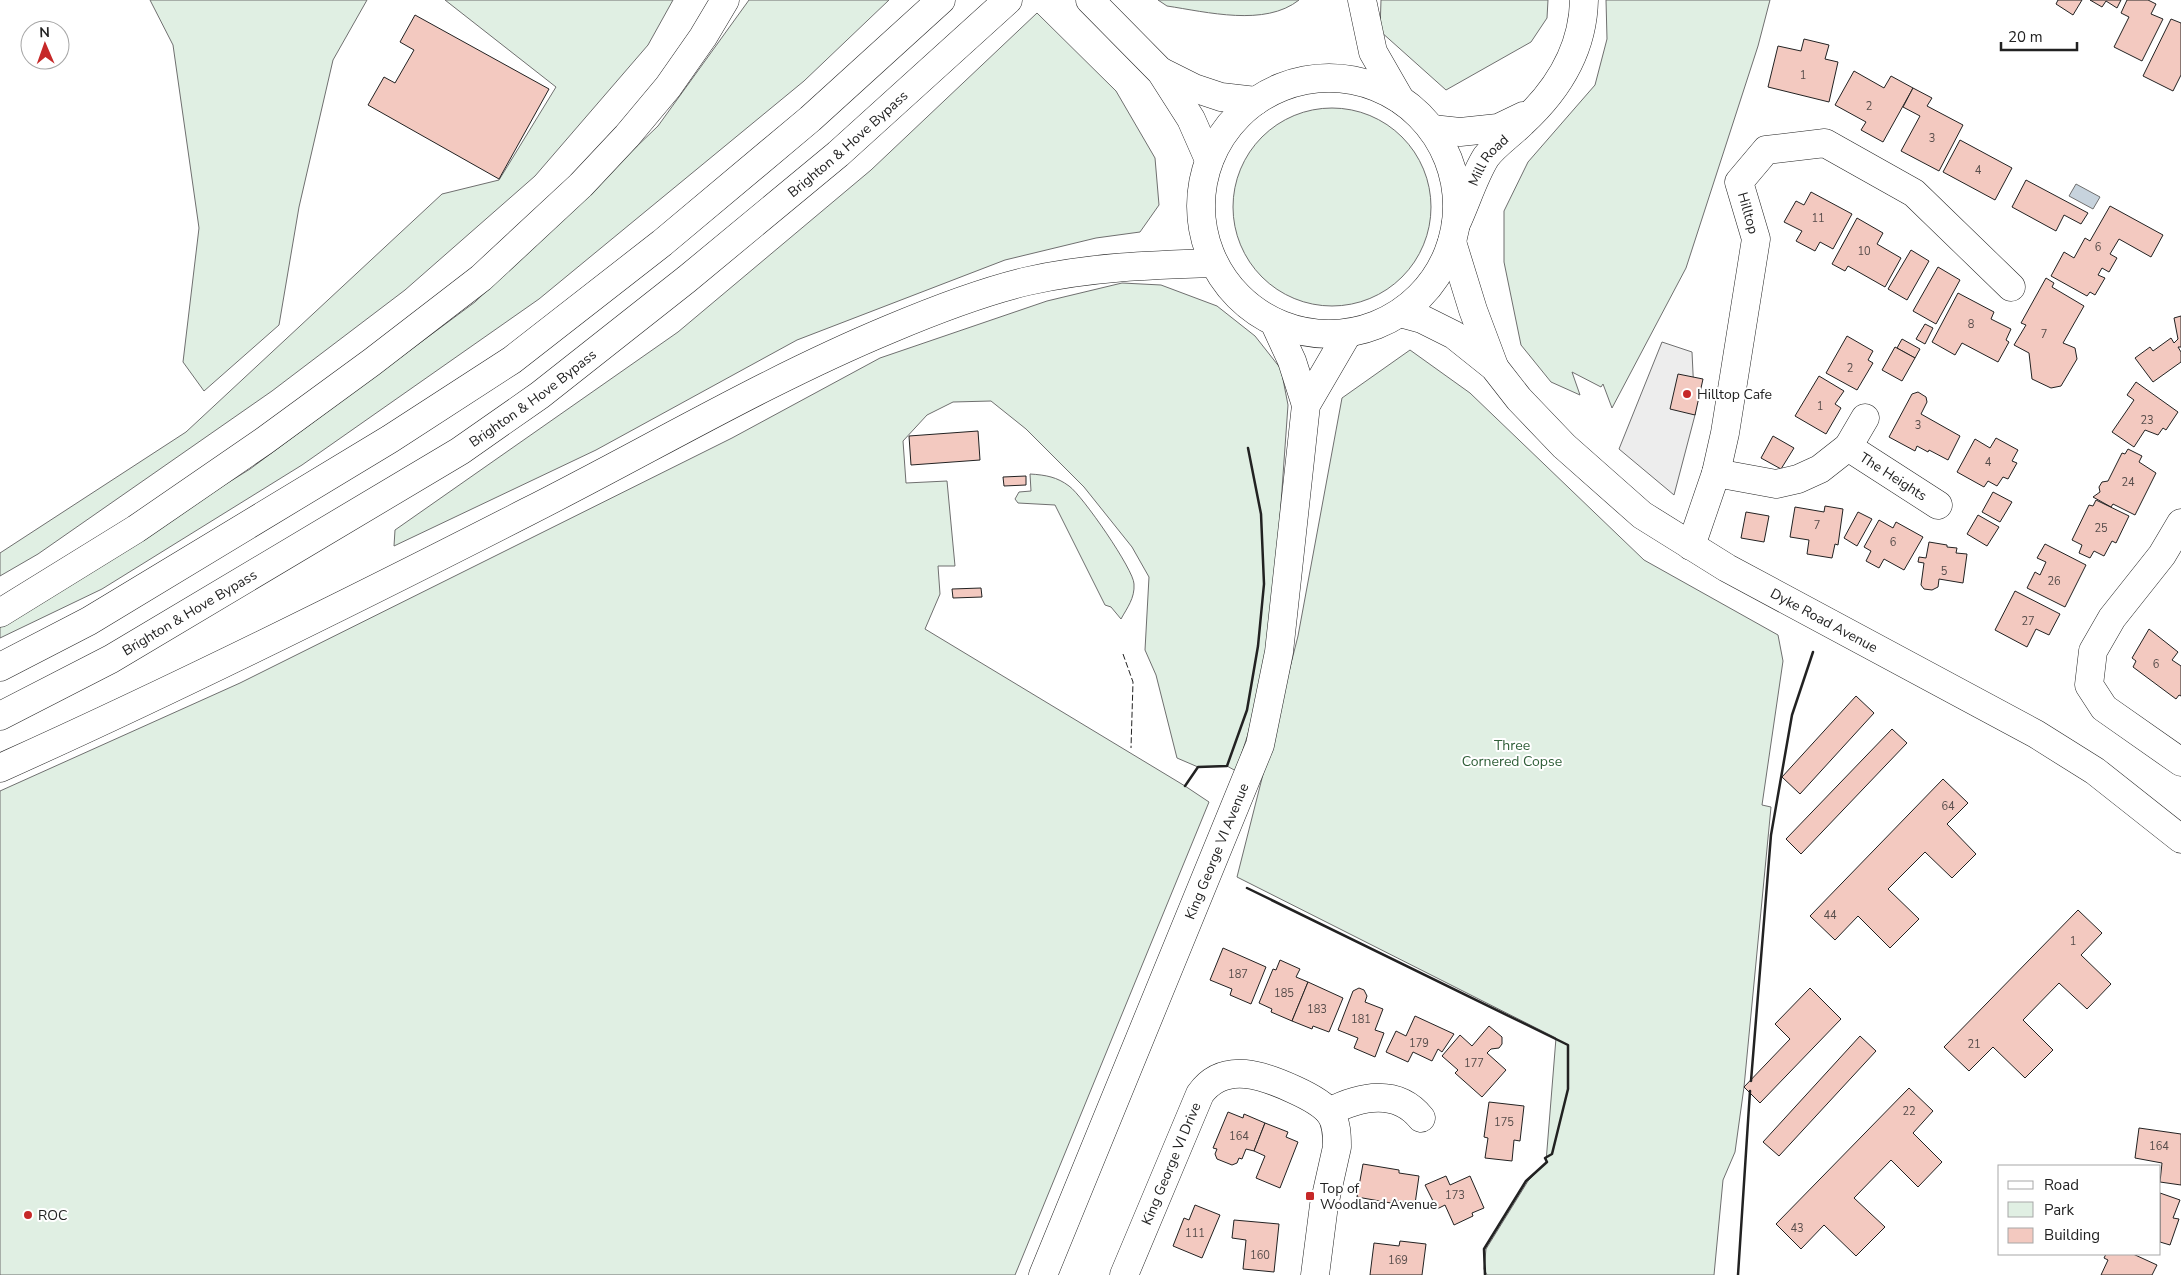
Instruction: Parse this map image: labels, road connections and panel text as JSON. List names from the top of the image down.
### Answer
{
  "streets": {
    "main road": [
      "Brighton & Hove Bypass",
      "Mill Road",
      "Hilltop",
      "The Heights",
      "Dyke Road Avenue",
      "King George VI Avenue",
      "King George VI Drive"
    ]
  },
  "crossings": [
    ["Mill Road", "Dyke Road Avenue"],
    ["Mill Road", "King George VI Avenue"],
    ["Hilltop", "The Heights"],
    ["Hilltop", "Dyke Road Avenue"]
  ],
  "parks": ["Three Cornered Copse"],
  "places": {
    "other": ["Hilltop Cafe", "ROC"],
    "transit": ["Top of Woodland Avenue"]
  },
  "house_numbers": [
    "1",
    "2",
    "3",
    "4",
    "11",
    "6",
    "10",
    "8",
    "7",
    "2",
    "1",
    "23",
    "3",
    "4",
    "24",
    "7",
    "25",
    "6",
    "5",
    "26",
    "27",
    "6",
    "64",
    "44",
    "1",
    "187",
    "185",
    "183",
    "181",
    "179",
    "21",
    "177",
    "22",
    "175",
    "164",
    "164",
    "173",
    "43",
    "111",
    "160",
    "169"
  ],
  "legend": ["Road", "Park", "Building"],
  "scale_bar": "20 m",
  "north": "top"
}
